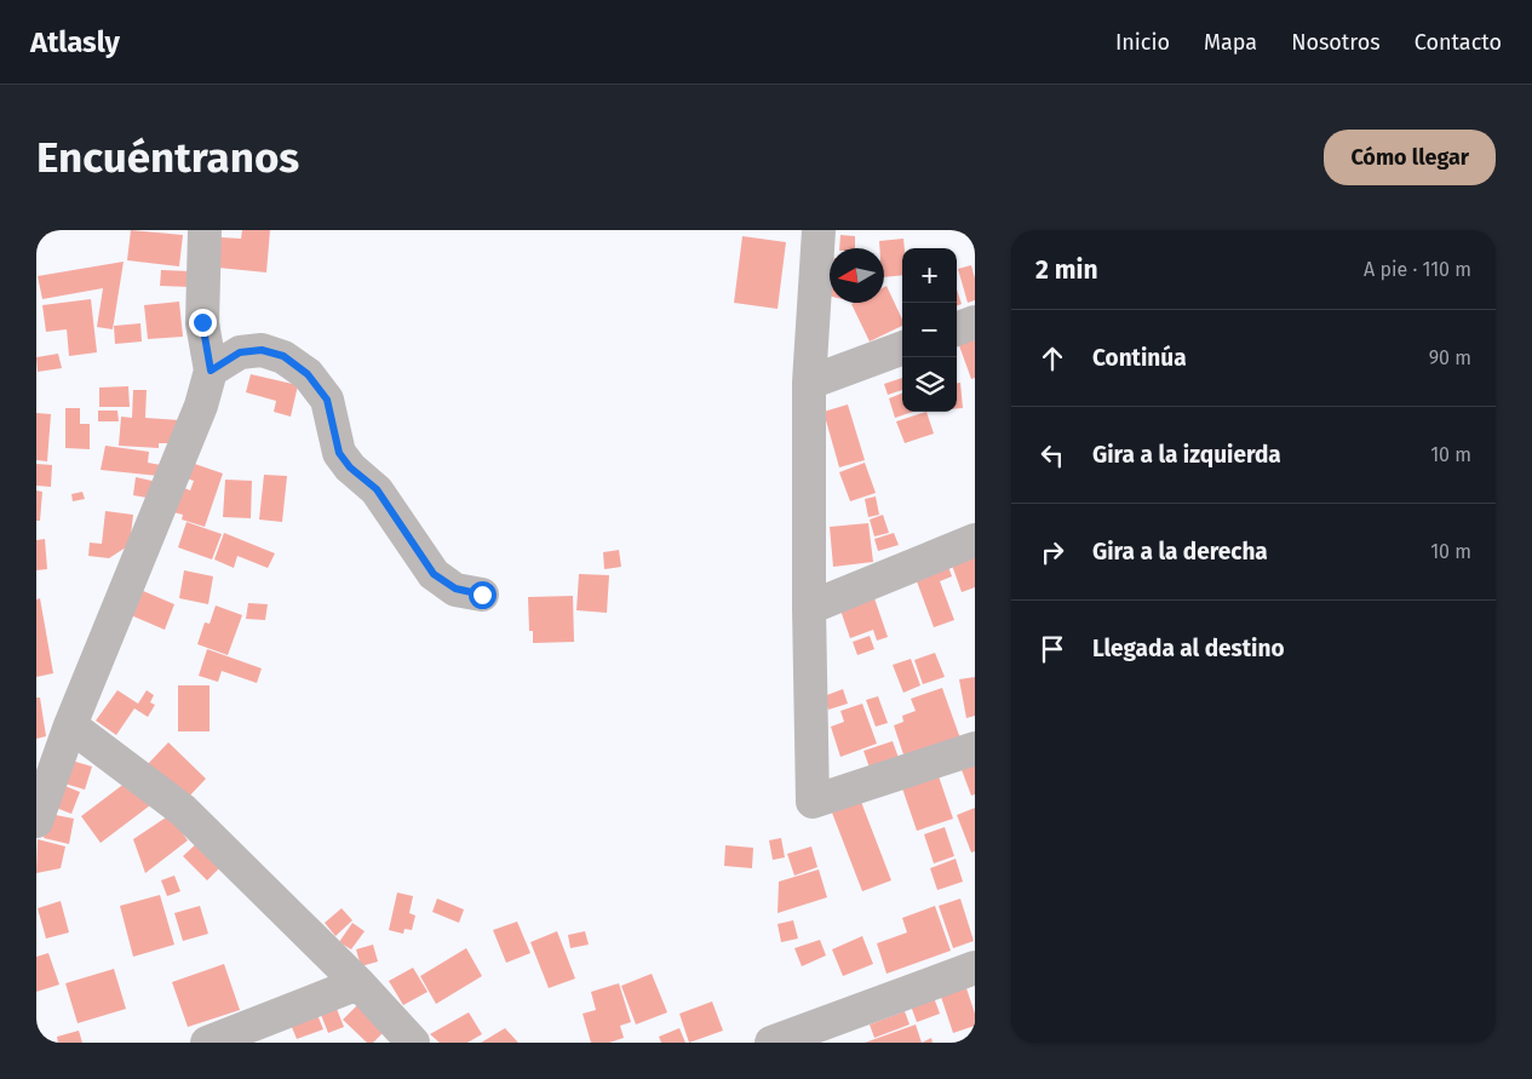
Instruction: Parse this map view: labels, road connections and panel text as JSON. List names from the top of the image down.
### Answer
{
  "north": "left",
  "page": {
    "header": "Atlasly",
    "nav": [
      "Inicio",
      "Mapa",
      "Nosotros",
      "Contacto"
    ],
    "buttons": "Cómo llegar",
    "title": "Encuéntranos",
    "heading": ["2 min", "A pie · 110 m"],
    "map_buttons": ["+", "−"],
    "list": [
      ["Continúa", "90 m"],
      ["Gira a la izquierda", "10 m"],
      ["Gira a la derecha", "10 m"],
      "Llegada al destino"
    ]
  }
}
